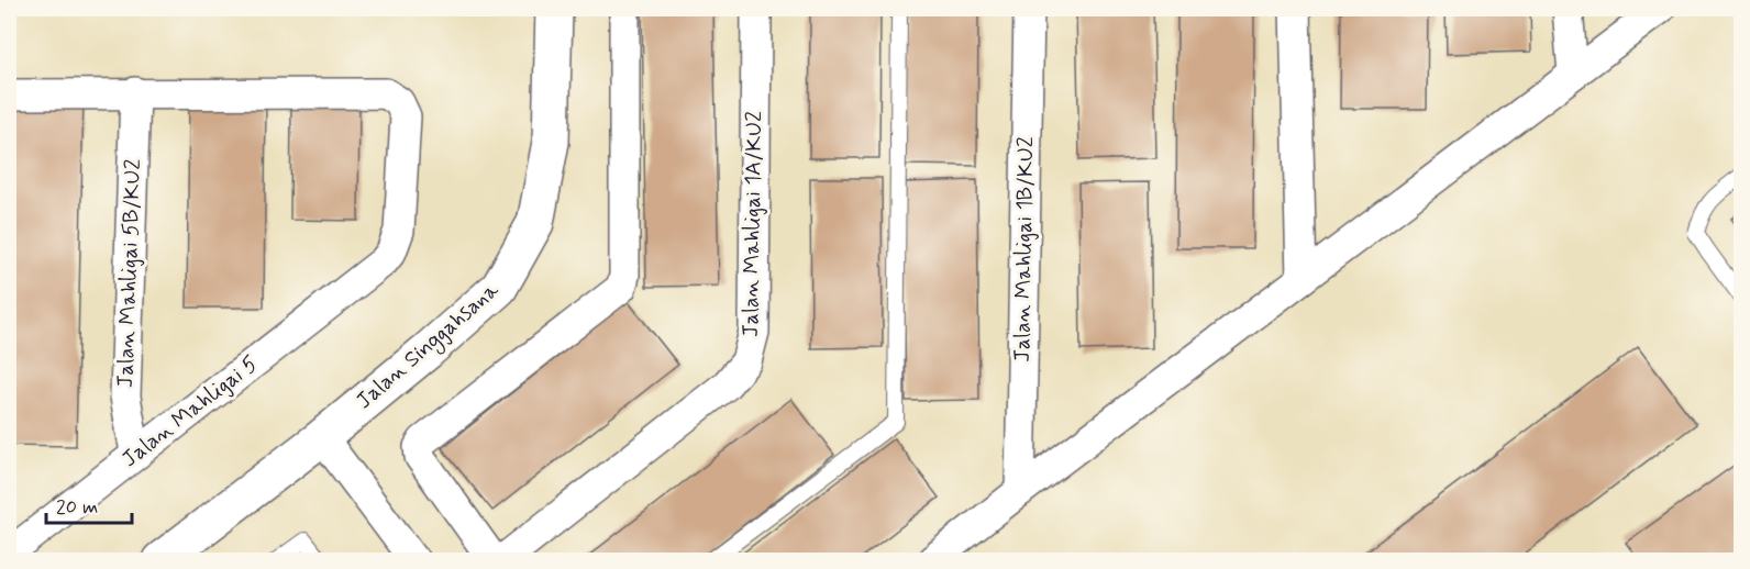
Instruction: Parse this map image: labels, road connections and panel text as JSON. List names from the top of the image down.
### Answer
{
  "streets": {
    "street": [
      "Jalan Mahligai 1A/KU2",
      "Jalan Mahligai 1B/KU2",
      "Jalan Mahligai 5B/KU2",
      "Jalan Singgahsana",
      "Jalan Mahligai 5"
    ]
  },
  "crossings": [
    ["Jalan Mahligai 5B/KU2", "Jalan Mahligai 5"]
  ],
  "scale_bar": "20 m"
}
